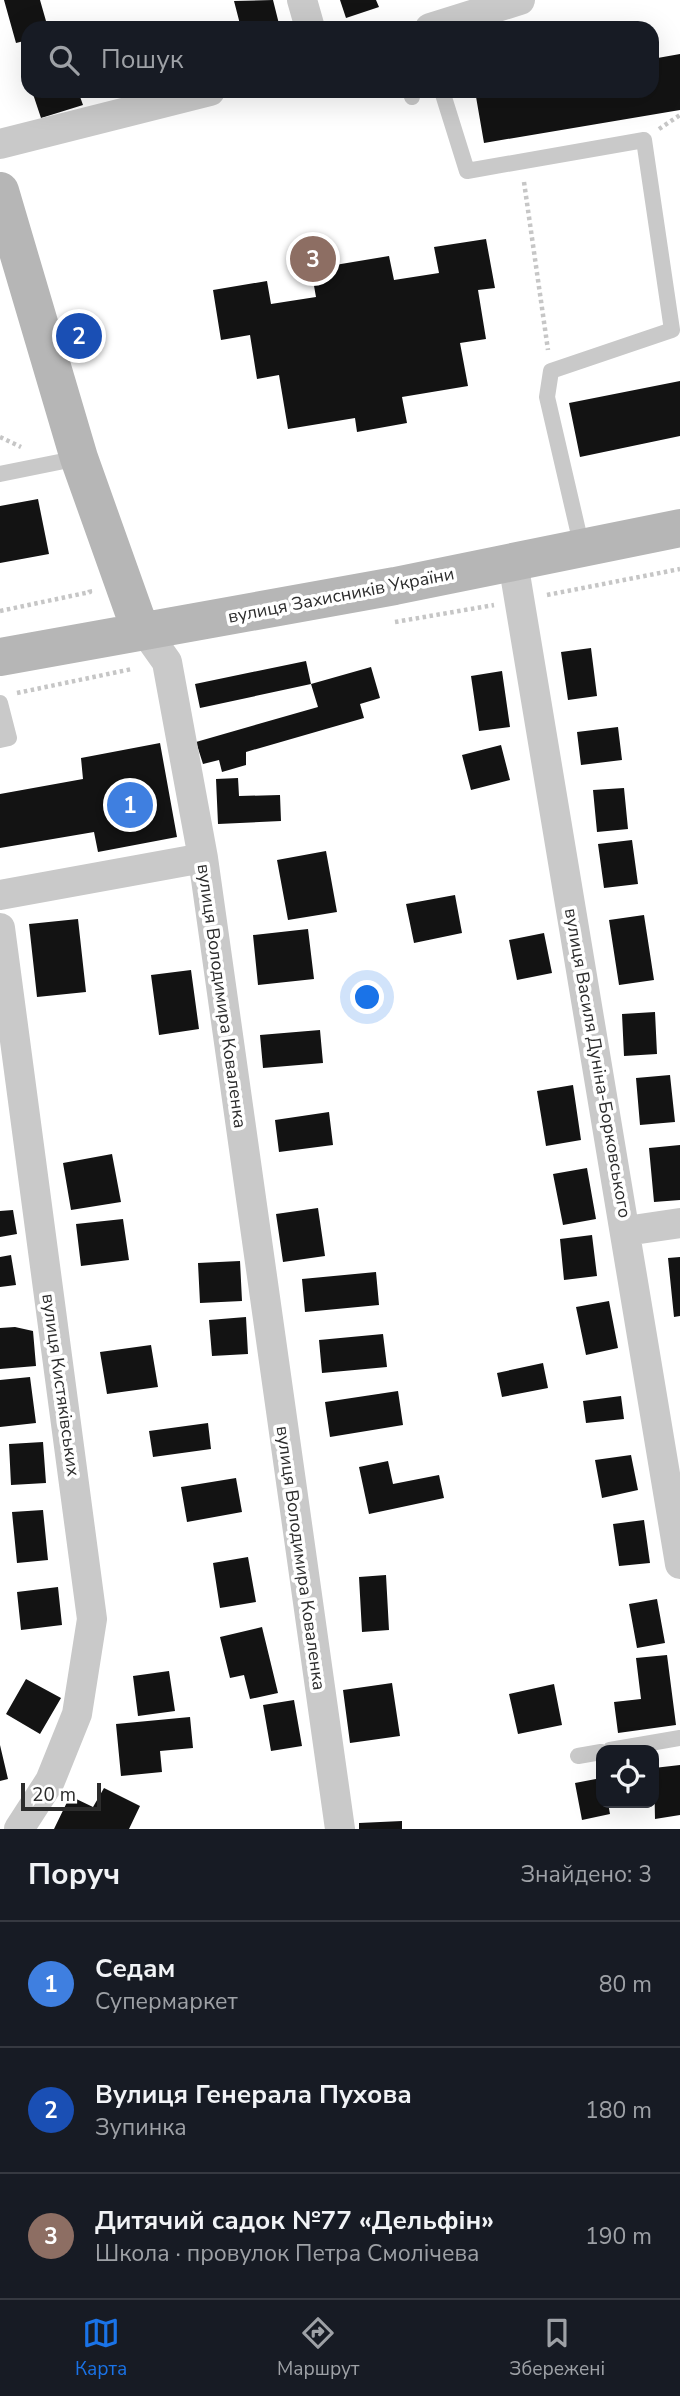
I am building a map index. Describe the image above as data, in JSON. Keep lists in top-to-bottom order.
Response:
{
  "streets": {
    "street": [
      "вулиця Захисників України",
      "вулиця Володимира Коваленка",
      "вулиця Василя Дуніна-Борковського",
      "вулиця Кистяківських"
    ]
  },
  "crossings": [
    ["вулиця Захисників України", "вулиця Володимира Коваленка"],
    ["вулиця Захисників України", "вулиця Василя Дуніна-Борковського"]
  ],
  "scale_bar": "20 m",
  "page": {
    "search": "Пошук",
    "pins": ["3", "2", "1"],
    "scale": "20 m",
    "heading": ["Поруч", "Знайдено: 3"],
    "list": [
      {
        "mark": "1",
        "name": "Седам",
        "note": "Супермаркет",
        "value": "80 m"
      },
      {
        "mark": "2",
        "name": "Вулиця Генерала Пухова",
        "note": "Зупинка",
        "value": "180 m"
      },
      {
        "mark": "3",
        "name": "Дитячий садок №77 «Дельфін»",
        "note": "Школа · провулок Петра Смолічева",
        "value": "190 m"
      }
    ],
    "nav": ["Карта", "Маршрут", "Збережені"]
  }
}
